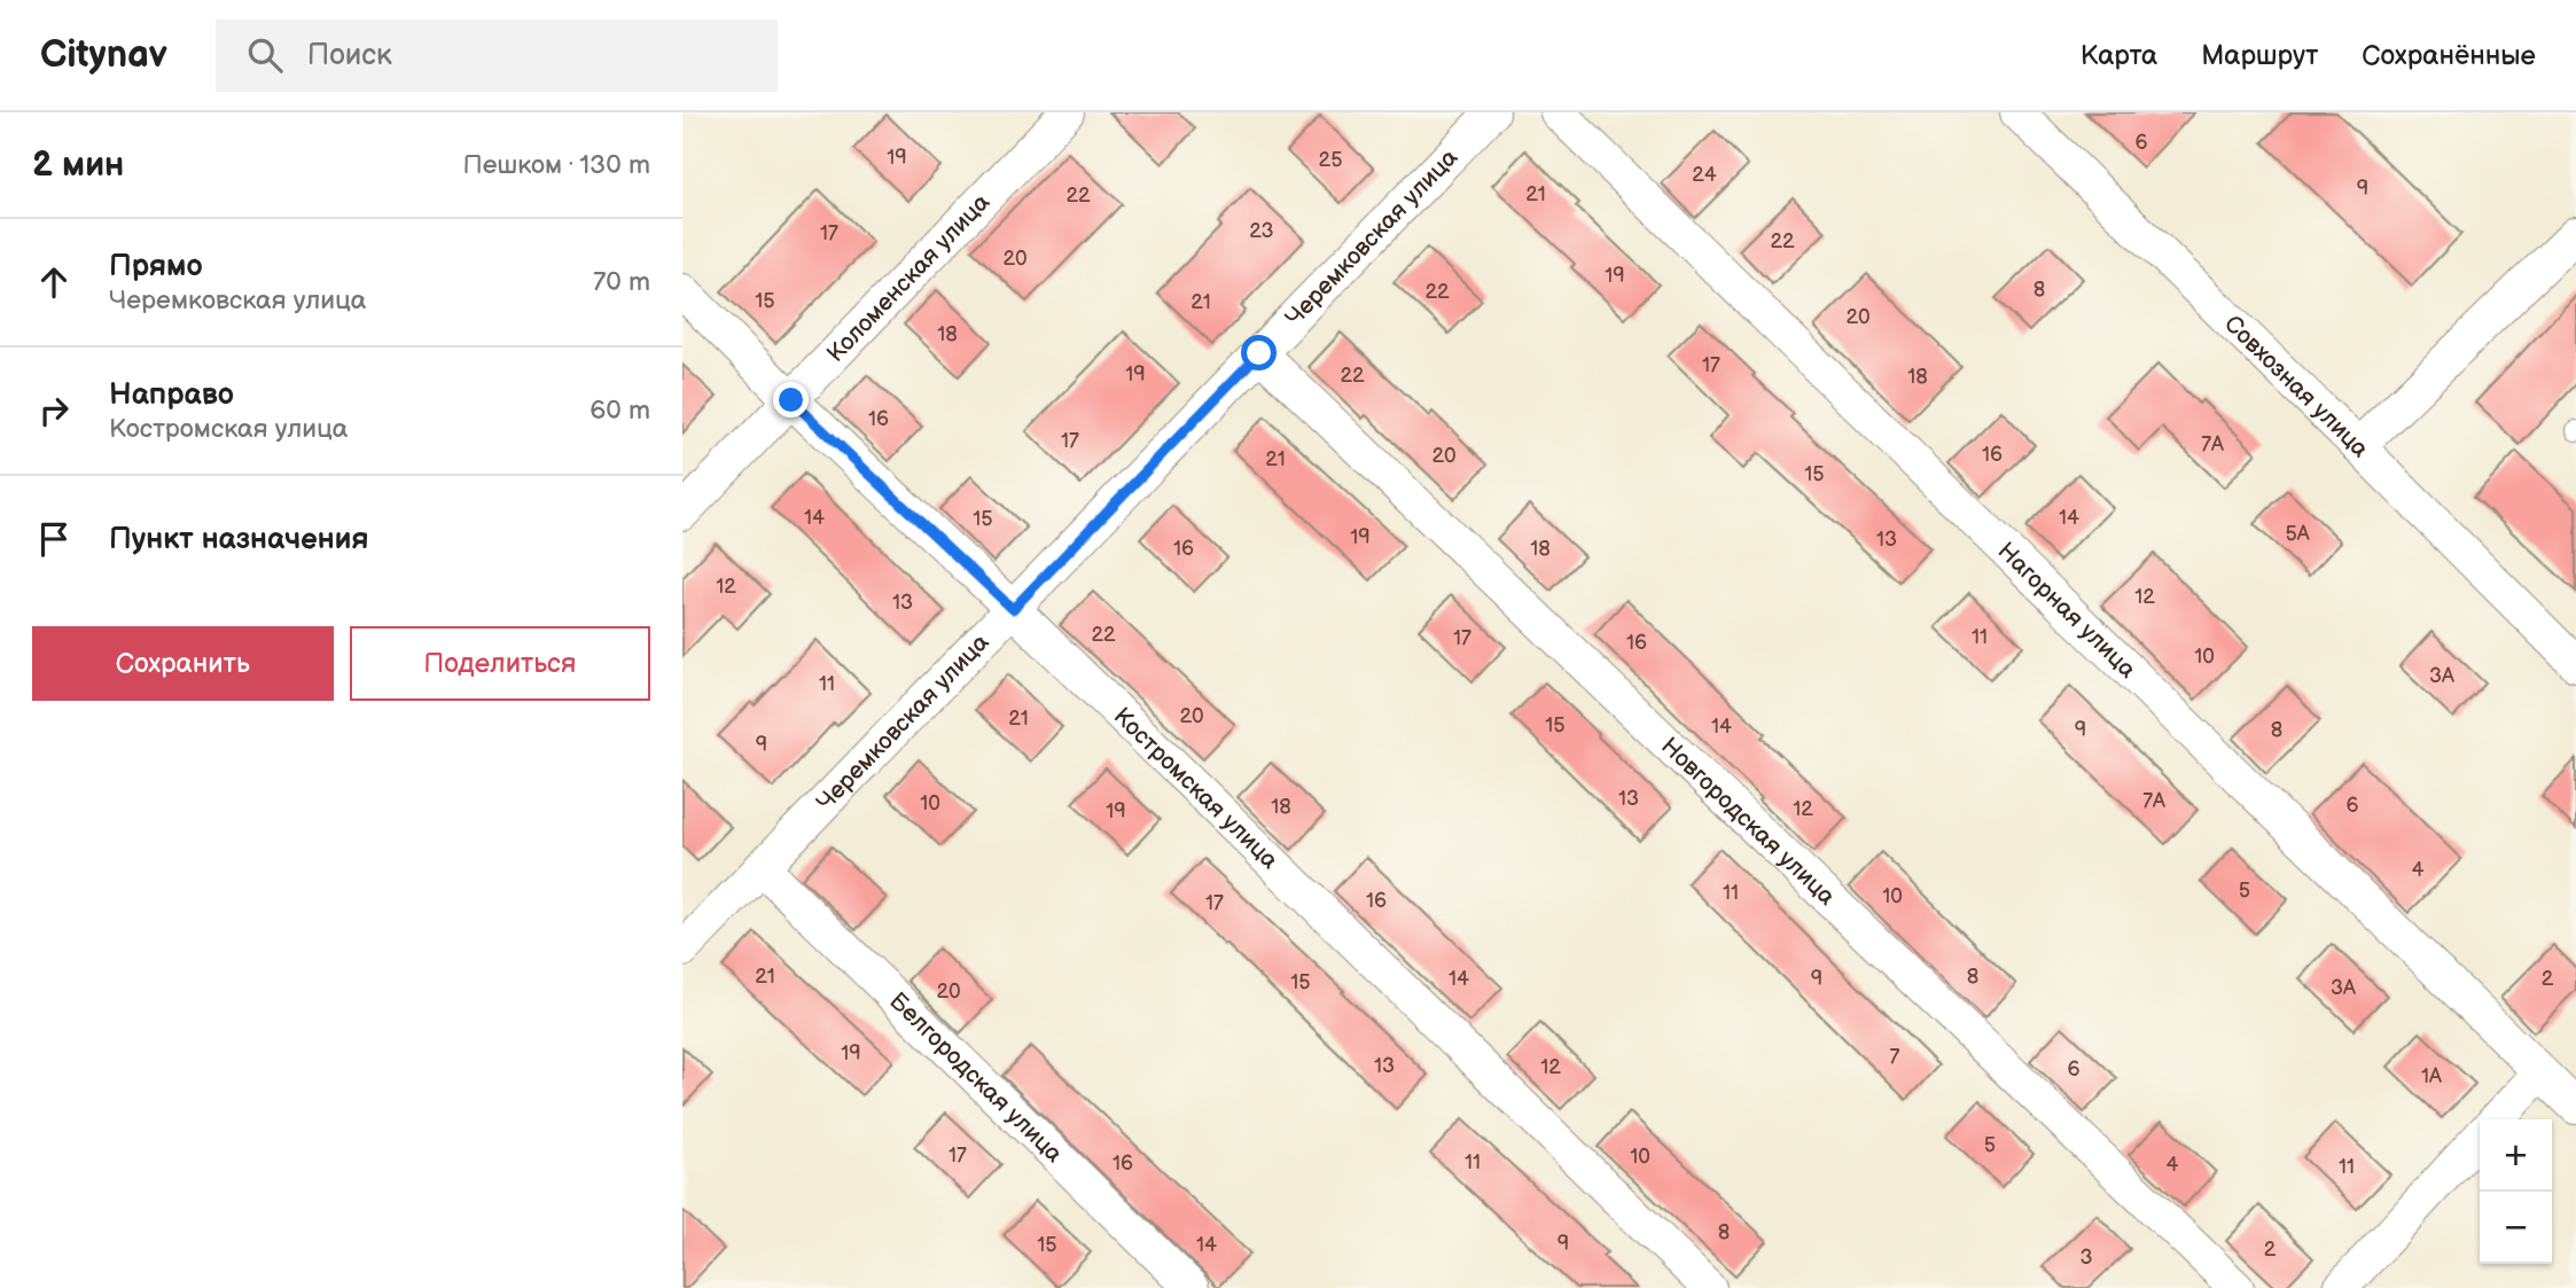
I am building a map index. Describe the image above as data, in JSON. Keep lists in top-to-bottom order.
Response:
{
  "streets": {
    "street": [
      "Черемковская улица",
      "Коломенская улица",
      "Совхозная улица",
      "Нагорная улица",
      "Костромская улица",
      "Новгородская улица",
      "Белгородская улица"
    ]
  },
  "crossings": [
    ["Черемковская улица", "Костромская улица"],
    ["Черемковская улица", "Новгородская улица"],
    ["Черемковская улица", "Белгородская улица"],
    ["Коломенская улица", "Костромская улица"]
  ],
  "house_numbers": [
    "6",
    "19",
    "25",
    "24",
    "9",
    "21",
    "22",
    "23",
    "17",
    "22",
    "20",
    "19",
    "8",
    "22",
    "15",
    "21",
    "20",
    "18",
    "17",
    "19",
    "22",
    "18",
    "16",
    "17",
    "7А",
    "16",
    "20",
    "21",
    "15",
    "14",
    "14",
    "15",
    "5А",
    "19",
    "13",
    "16",
    "18",
    "12",
    "12",
    "13",
    "22",
    "11",
    "17",
    "16",
    "10",
    "3А",
    "11",
    "20",
    "21",
    "15",
    "14",
    "9",
    "8",
    "9",
    "13",
    "7А",
    "10",
    "6",
    "18",
    "12",
    "19",
    "4",
    "5",
    "11",
    "10",
    "16",
    "17",
    "21",
    "8",
    "14",
    "9",
    "2",
    "15",
    "3А",
    "20",
    "19",
    "7",
    "13",
    "12",
    "6",
    "1А",
    "5",
    "17",
    "10",
    "11",
    "16",
    "4",
    "11",
    "8",
    "9",
    "15",
    "14",
    "2",
    "3"
  ],
  "page": {
    "header": "Citynav",
    "search": "Поиск",
    "nav": ["Карта", "Маршрут", "Сохранённые"],
    "heading": ["2 мин", "Пешком · 130 m"],
    "list": [
      ["Прямо", "Черемковская улица", "70 m"],
      ["Направо", "Костромская улица", "60 m"],
      "Пункт назначения"
    ],
    "buttons": ["Сохранить", "Поделиться"],
    "map_buttons": ["+", "−"]
  }
}
